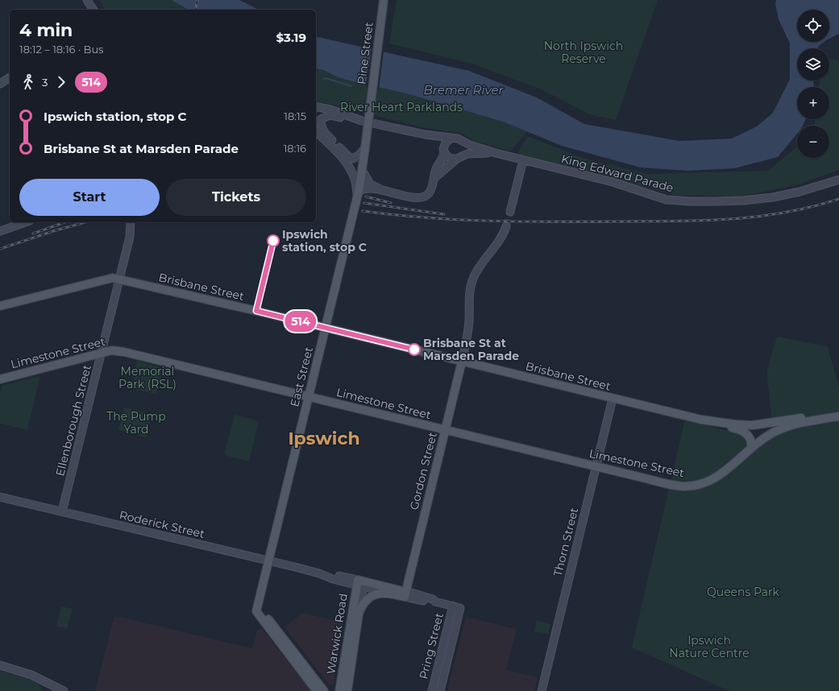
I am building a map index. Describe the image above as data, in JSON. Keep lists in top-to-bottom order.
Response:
{
  "streets": {
    "main road": [
      "Pine Street",
      "Brisbane Street",
      "Limestone Street",
      "East Street",
      "Gordon Street",
      "Roderick Street",
      "Warwick Road"
    ],
    "street": [
      "King Edward Parade",
      "Ellenborough Street",
      "Thorn Street",
      "Pring Street"
    ]
  },
  "crossings": [
    ["Pine Street", "East Street"],
    ["Brisbane Street", "East Street"],
    ["Brisbane Street", "Ellenborough Street"],
    ["Brisbane Street", "Gordon Street"],
    ["Brisbane Street", "Thorn Street"],
    ["Limestone Street", "East Street"],
    ["Limestone Street", "Ellenborough Street"],
    ["Limestone Street", "Gordon Street"],
    ["Limestone Street", "Thorn Street"],
    ["East Street", "Roderick Street"],
    ["Ellenborough Street", "Roderick Street"],
    ["Gordon Street", "Roderick Street"],
    ["Roderick Street", "Warwick Road"],
    ["Roderick Street", "Pring Street"]
  ],
  "districts": ["Ipswich"],
  "water": ["Bremer River"],
  "parks": [
    "North Ipswich Reserve",
    "River Heart Parklands",
    "Memorial Park (RSL)",
    "The Pump Yard",
    "Queens Park",
    "Ipswich Nature Centre"
  ],
  "places": ["Ipswich station, stop C", "Brisbane St at Marsden Parade"],
  "lines": ["bus line 514"],
  "page": {
    "on_map": "514",
    "map_buttons": ["+", "−"],
    "heading": ["4 min", "18:12 – 18:16 · Bus", "$3.19"],
    "legs": ["3", "514"],
    "list": [
      {
        "name": "Ipswich station, stop C",
        "value": "18:15"
      },
      {
        "name": "Brisbane St at Marsden Parade",
        "value": "18:16"
      }
    ],
    "buttons": ["Start", "Tickets"]
  }
}
